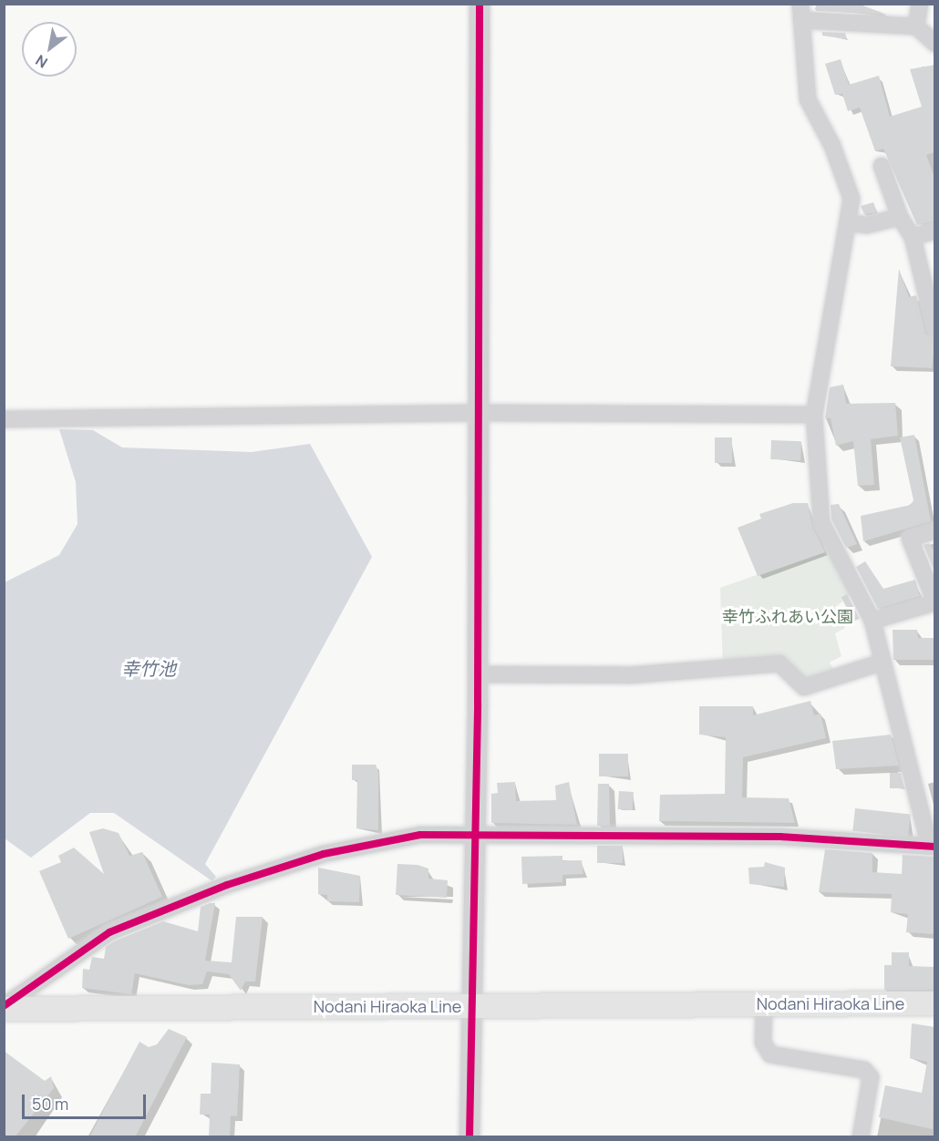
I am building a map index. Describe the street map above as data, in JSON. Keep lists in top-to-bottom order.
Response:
{
  "streets": {
    "main road": ["Nodani Hiraoka Line"]
  },
  "water": ["幸竹池"],
  "parks": ["幸竹ふれあい公園"],
  "scale_bar": "50 m",
  "north": "bottom left"
}
